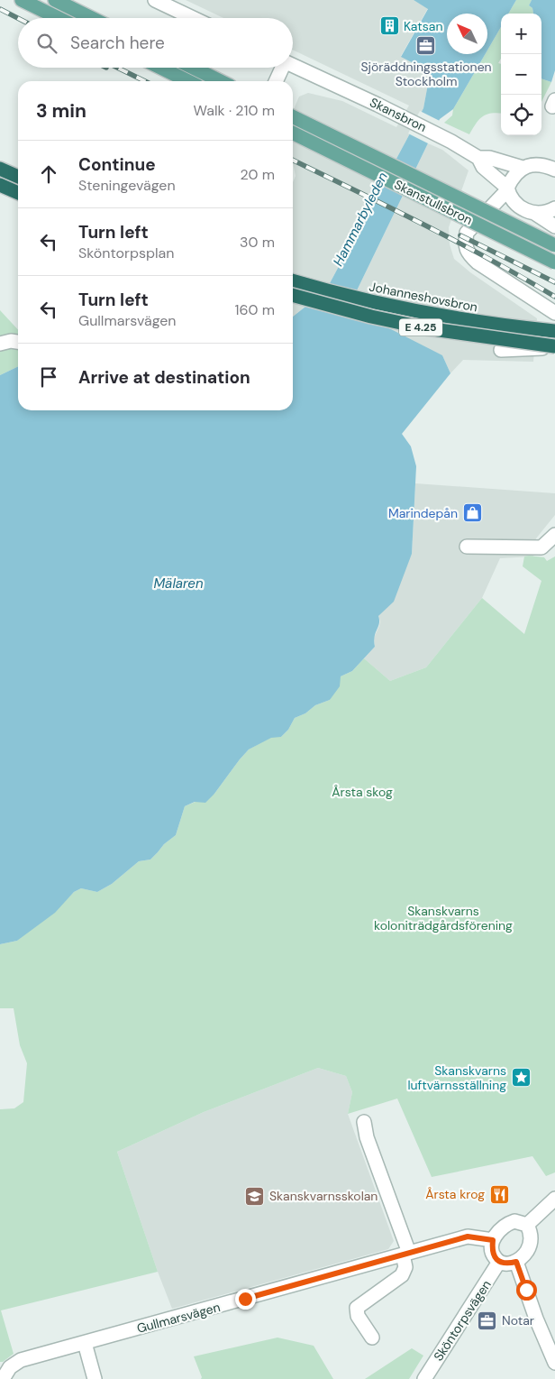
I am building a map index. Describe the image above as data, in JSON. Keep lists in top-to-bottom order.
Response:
{
  "streets": {
    "highway": ["Johanneshovsbron", "E 4.25"],
    "main road": ["Skanstullsbron"],
    "street": ["Skansbron", "Gullmarsvägen", "Sköntorpsvägen"]
  },
  "crossings": [
    ["Gullmarsvägen", "Sköntorpsvägen"]
  ],
  "water": ["Hammarbyleden", "Mälaren"],
  "parks": ["Årsta skog", "Skanskvarns koloniträdgårdsförening"],
  "places": {
    "building": ["Katsan"],
    "office": ["Sjöräddningsstationen Stockholm", "Notar"],
    "shop": ["Marindepån"],
    "place": ["Skanskvarns luftvärnsställning"],
    "restaurant": ["Årsta krog"],
    "school or university": ["Skanskvarnsskolan"]
  },
  "north": "top left",
  "page": {
    "map_buttons": ["+", "−"],
    "search": "Search here",
    "heading": ["3 min", "Walk · 210 m"],
    "list": [
      ["Continue", "Steningevägen", "20 m"],
      ["Turn left", "Sköntorpsplan", "30 m"],
      ["Turn left", "Gullmarsvägen", "160 m"],
      "Arrive at destination"
    ]
  }
}
